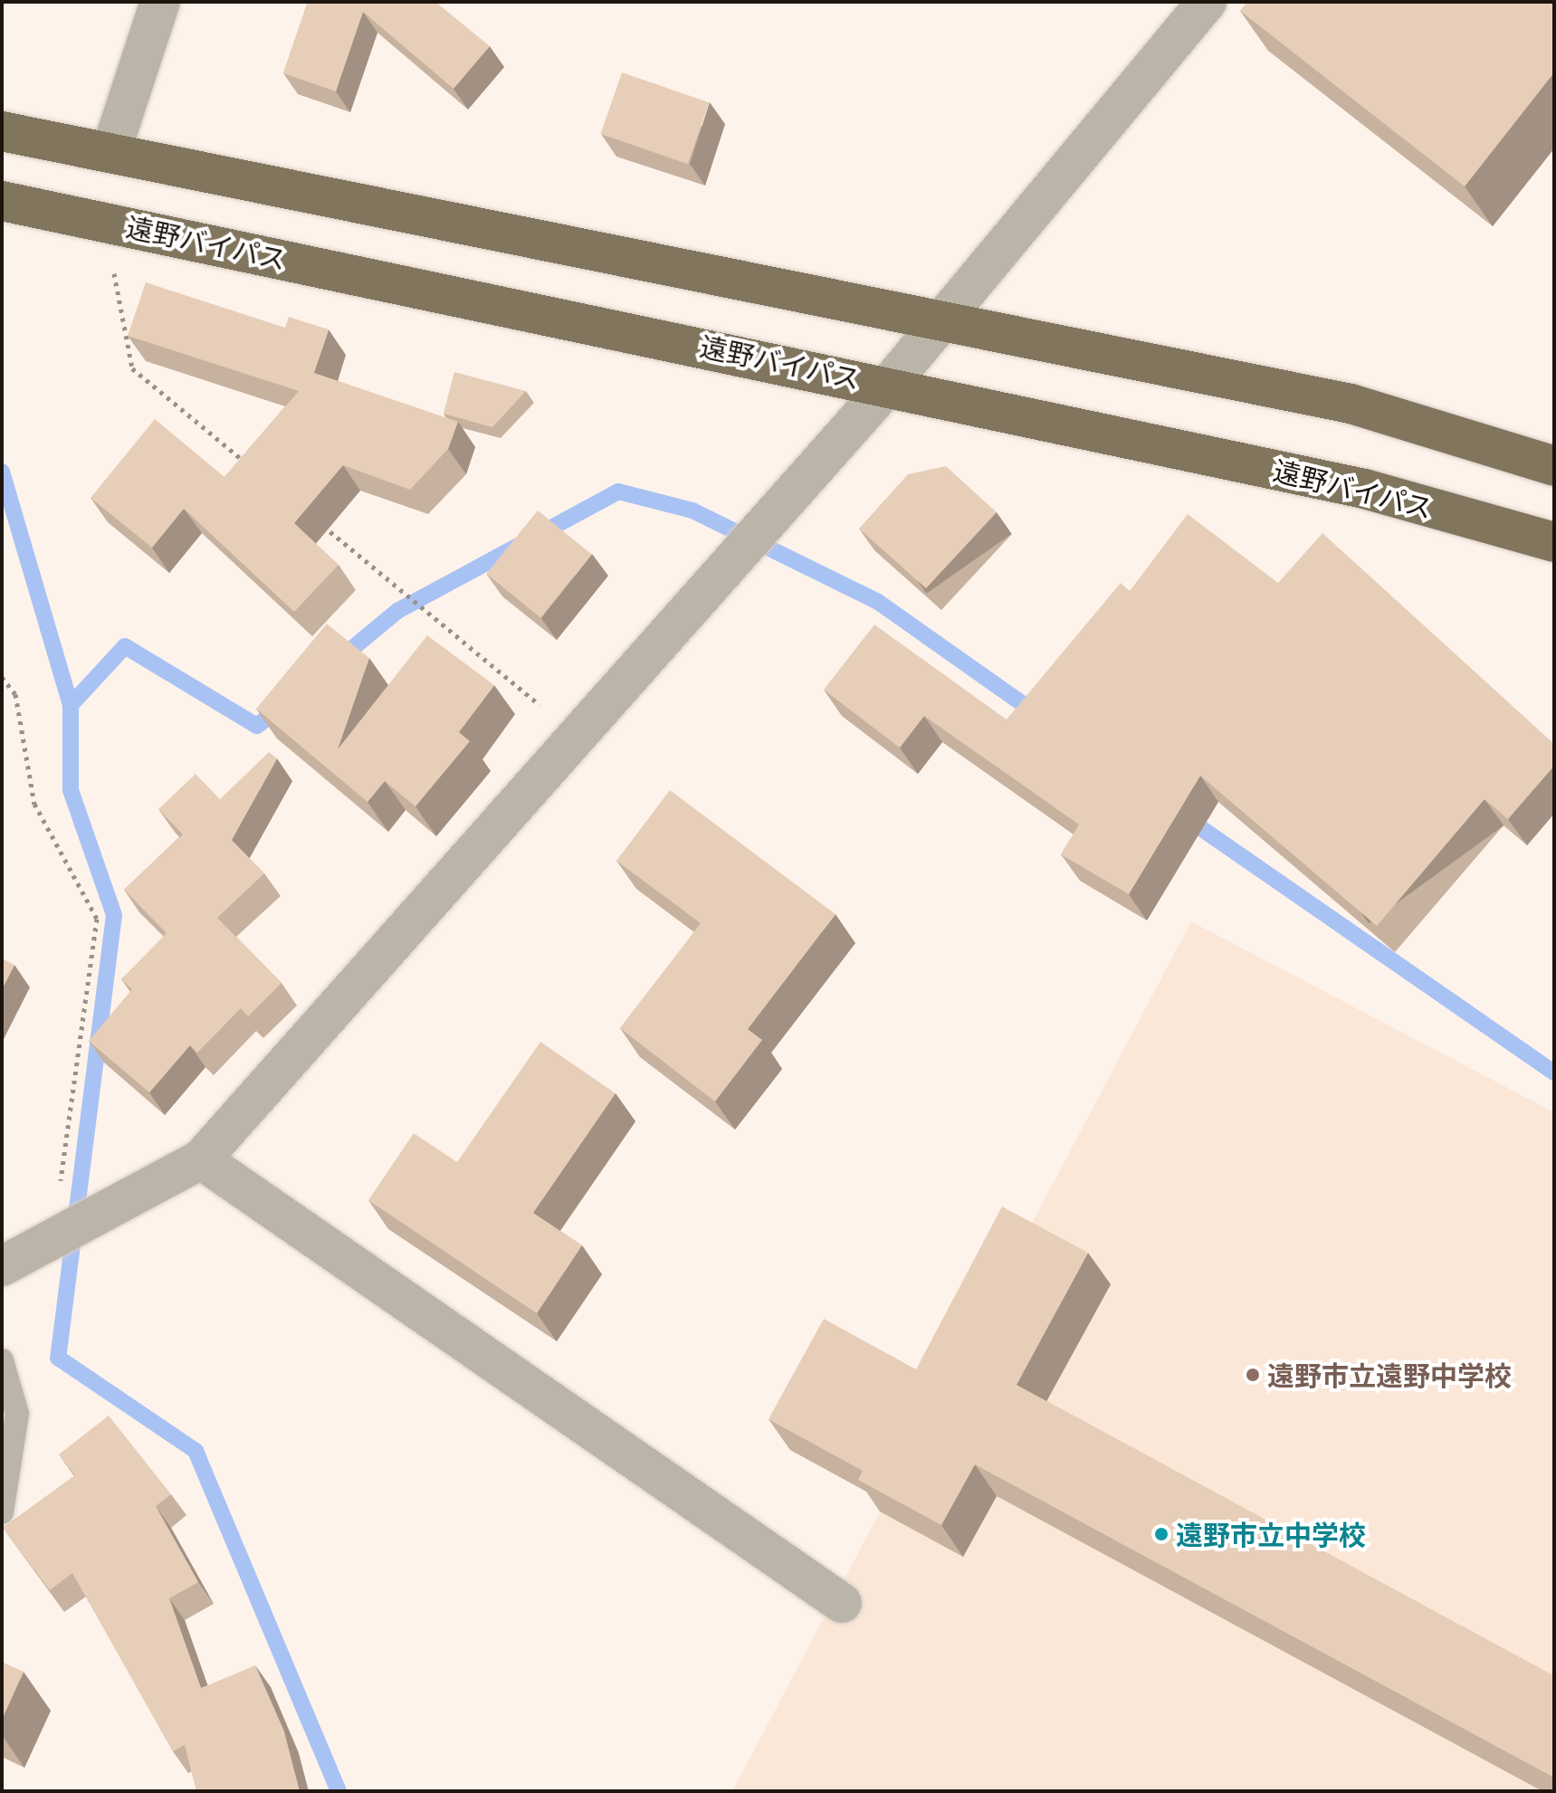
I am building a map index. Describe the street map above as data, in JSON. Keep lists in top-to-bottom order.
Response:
{
  "streets": {
    "highway": ["遠野バイパス"]
  },
  "places": ["遠野市立遠野中学校", "遠野市立中学校"]
}
